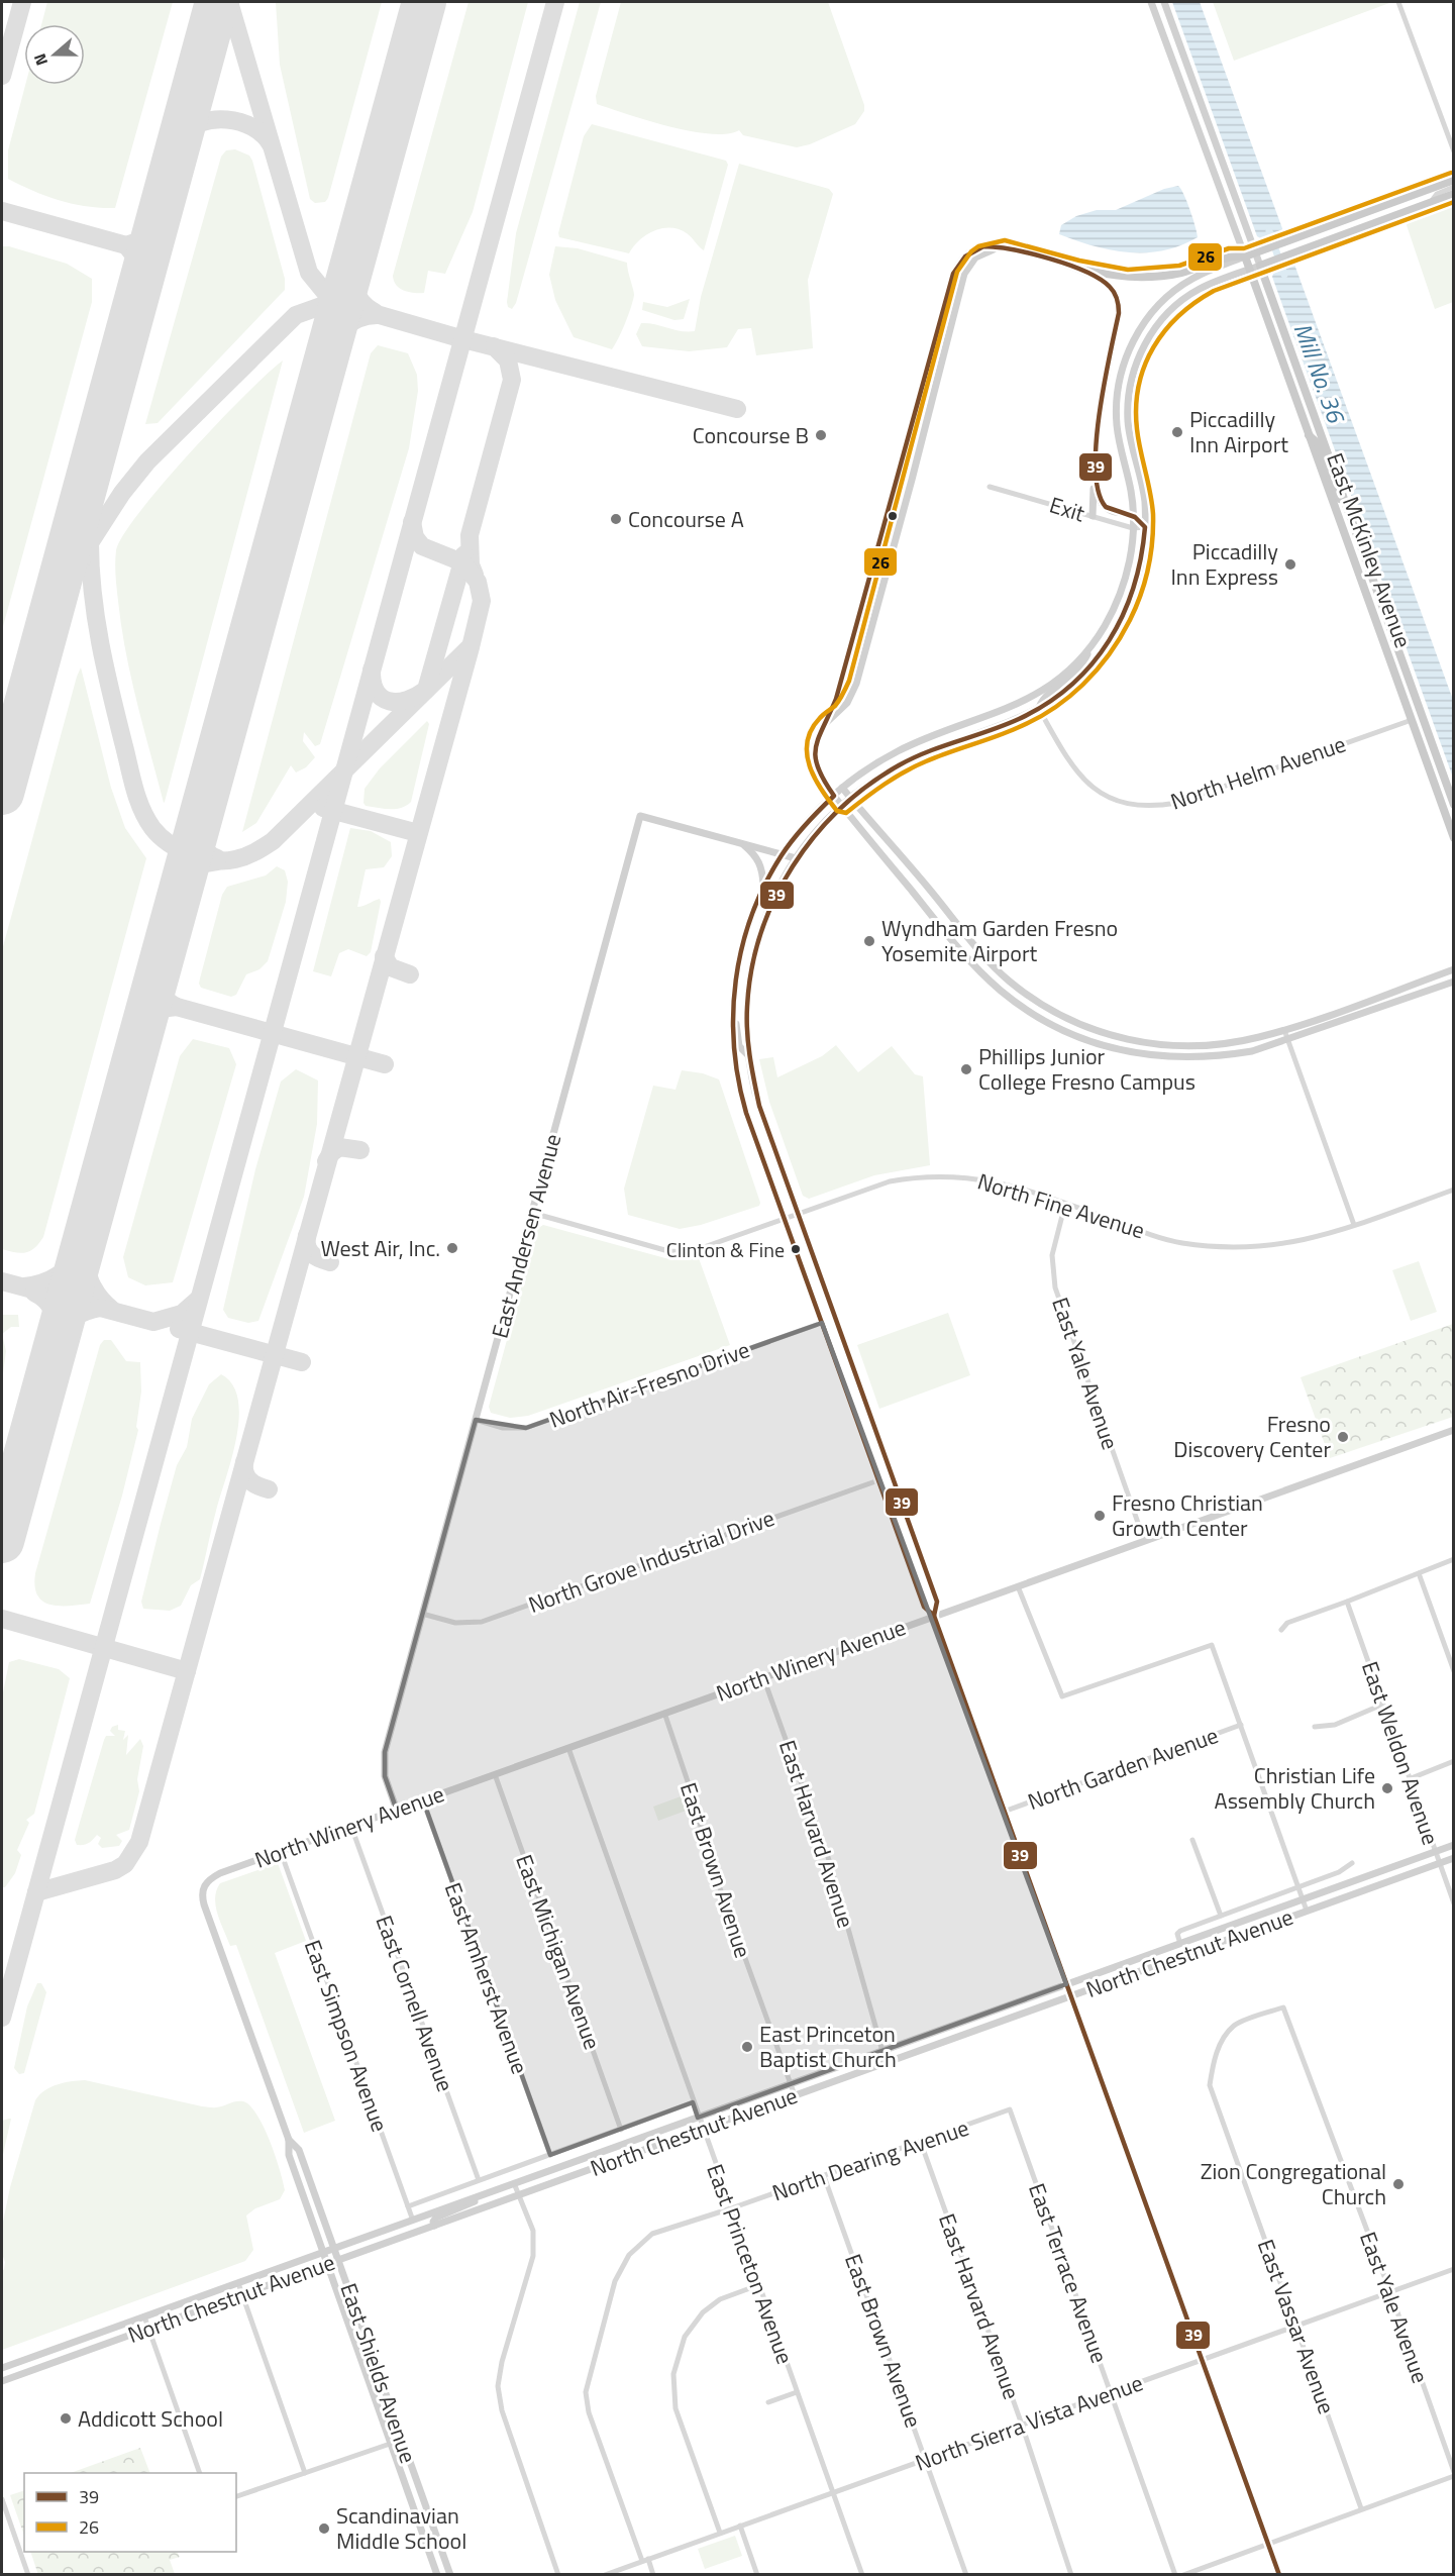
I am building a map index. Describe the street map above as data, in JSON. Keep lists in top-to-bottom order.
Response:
{
  "streets": {
    "main road": [
      "East McKinley Avenue",
      "East Andersen Avenue",
      "North Winery Avenue",
      "North Chestnut Avenue",
      "East Shields Avenue"
    ],
    "street": [
      "Exit",
      "North Helm Avenue",
      "North Fine Avenue",
      "East Yale Avenue",
      "North Air-Fresno Drive",
      "North Grove Industrial Drive",
      "East Weldon Avenue",
      "North Garden Avenue",
      "East Harvard Avenue",
      "East Brown Avenue",
      "East Michigan Avenue",
      "East Amherst Avenue",
      "East Cornell Avenue",
      "East Simpson Avenue",
      "North Dearing Avenue",
      "East Princeton Avenue",
      "East Terrace Avenue",
      "East Vassar Avenue",
      "North Sierra Vista Avenue"
    ]
  },
  "crossings": [
    ["East McKinley Avenue", "North Helm Avenue"],
    ["North Fine Avenue", "East Andersen Avenue"],
    ["North Fine Avenue", "East Yale Avenue"],
    ["East Andersen Avenue", "North Air-Fresno Drive"],
    ["East Andersen Avenue", "North Grove Industrial Drive"],
    ["East Andersen Avenue", "North Winery Avenue"],
    ["East Yale Avenue", "North Winery Avenue"],
    ["East Yale Avenue", "East Vassar Avenue"],
    ["East Yale Avenue", "North Sierra Vista Avenue"],
    ["North Winery Avenue", "East Harvard Avenue"],
    ["North Winery Avenue", "East Brown Avenue"],
    ["North Winery Avenue", "East Michigan Avenue"],
    ["North Winery Avenue", "East Amherst Avenue"],
    ["North Winery Avenue", "East Cornell Avenue"],
    ["North Winery Avenue", "East Simpson Avenue"],
    ["North Winery Avenue", "East Princeton Avenue"],
    ["North Winery Avenue", "East Shields Avenue"],
    ["East Weldon Avenue", "North Chestnut Avenue"],
    ["East Harvard Avenue", "North Chestnut Avenue"],
    ["East Harvard Avenue", "North Dearing Avenue"],
    ["East Harvard Avenue", "North Sierra Vista Avenue"],
    ["East Brown Avenue", "North Chestnut Avenue"],
    ["East Brown Avenue", "North Dearing Avenue"],
    ["East Brown Avenue", "North Sierra Vista Avenue"],
    ["North Chestnut Avenue", "East Simpson Avenue"],
    ["North Chestnut Avenue", "East Princeton Avenue"],
    ["North Chestnut Avenue", "East Shields Avenue"],
    ["North Dearing Avenue", "East Princeton Avenue"],
    ["North Dearing Avenue", "East Terrace Avenue"],
    ["East Princeton Avenue", "North Sierra Vista Avenue"],
    ["East Terrace Avenue", "North Sierra Vista Avenue"],
    ["East Vassar Avenue", "North Sierra Vista Avenue"]
  ],
  "water": ["Mill No. 36"],
  "places": [
    "Piccadilly Inn Airport",
    "Concourse B",
    "Concourse A",
    "Piccadilly Inn Express",
    "Wyndham Garden Fresno Yosemite Airport",
    "Phillips Junior College Fresno Campus",
    "West Air, Inc.",
    "Clinton & Fine",
    "Fresno Discovery Center",
    "Fresno Christian Growth Center",
    "Christian Life Assembly Church",
    "East Princeton Baptist Church",
    "Zion Congregational Church",
    "Addicott School",
    "Scandinavian Middle School"
  ],
  "lines": ["transit line 26", "transit line 39"],
  "legend": ["39", "26"],
  "north": "left"
}
